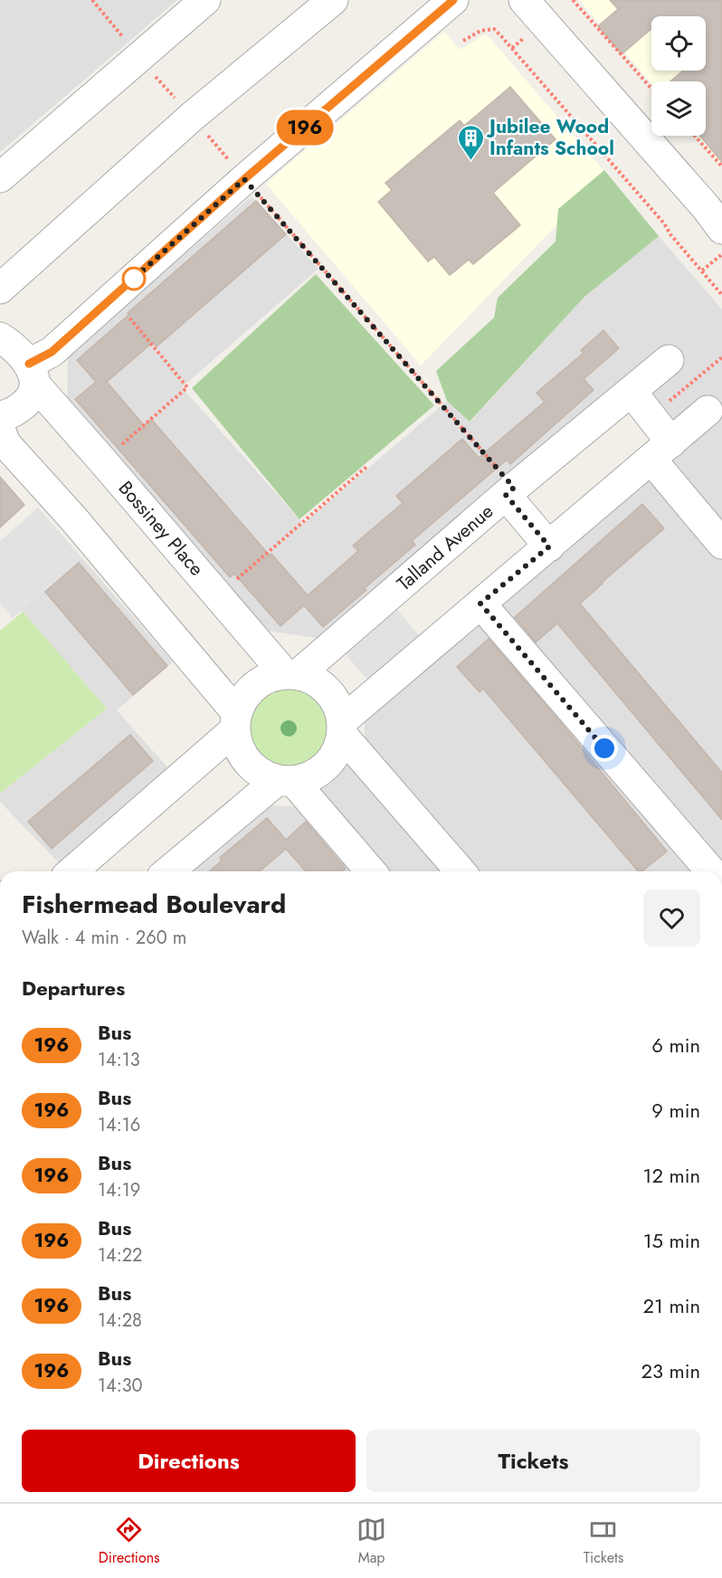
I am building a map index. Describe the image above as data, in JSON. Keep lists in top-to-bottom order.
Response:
{
  "streets": {
    "street": ["Bossiney Place", "Talland Avenue"]
  },
  "crossings": [
    ["Bossiney Place", "Talland Avenue"]
  ],
  "places": {
    "building": ["Jubilee Wood Infants School"]
  },
  "lines": ["bus line 196"],
  "page": {
    "on_map": "196",
    "heading": [
      ["Fishermead Boulevard", "Walk · 4 min · 260 m"],
      "Departures"
    ],
    "list": [
      {
        "mark": "196",
        "name": "Bus",
        "note": "14:13",
        "value": "6 min"
      },
      {
        "mark": "196",
        "name": "Bus",
        "note": "14:16",
        "value": "9 min"
      },
      {
        "mark": "196",
        "name": "Bus",
        "note": "14:19",
        "value": "12 min"
      },
      {
        "mark": "196",
        "name": "Bus",
        "note": "14:22",
        "value": "15 min"
      },
      {
        "mark": "196",
        "name": "Bus",
        "note": "14:28",
        "value": "21 min"
      },
      {
        "mark": "196",
        "name": "Bus",
        "note": "14:30",
        "value": "23 min"
      }
    ],
    "buttons": ["Directions", "Tickets"],
    "tabs": ["Directions", "Map", "Tickets"]
  }
}
